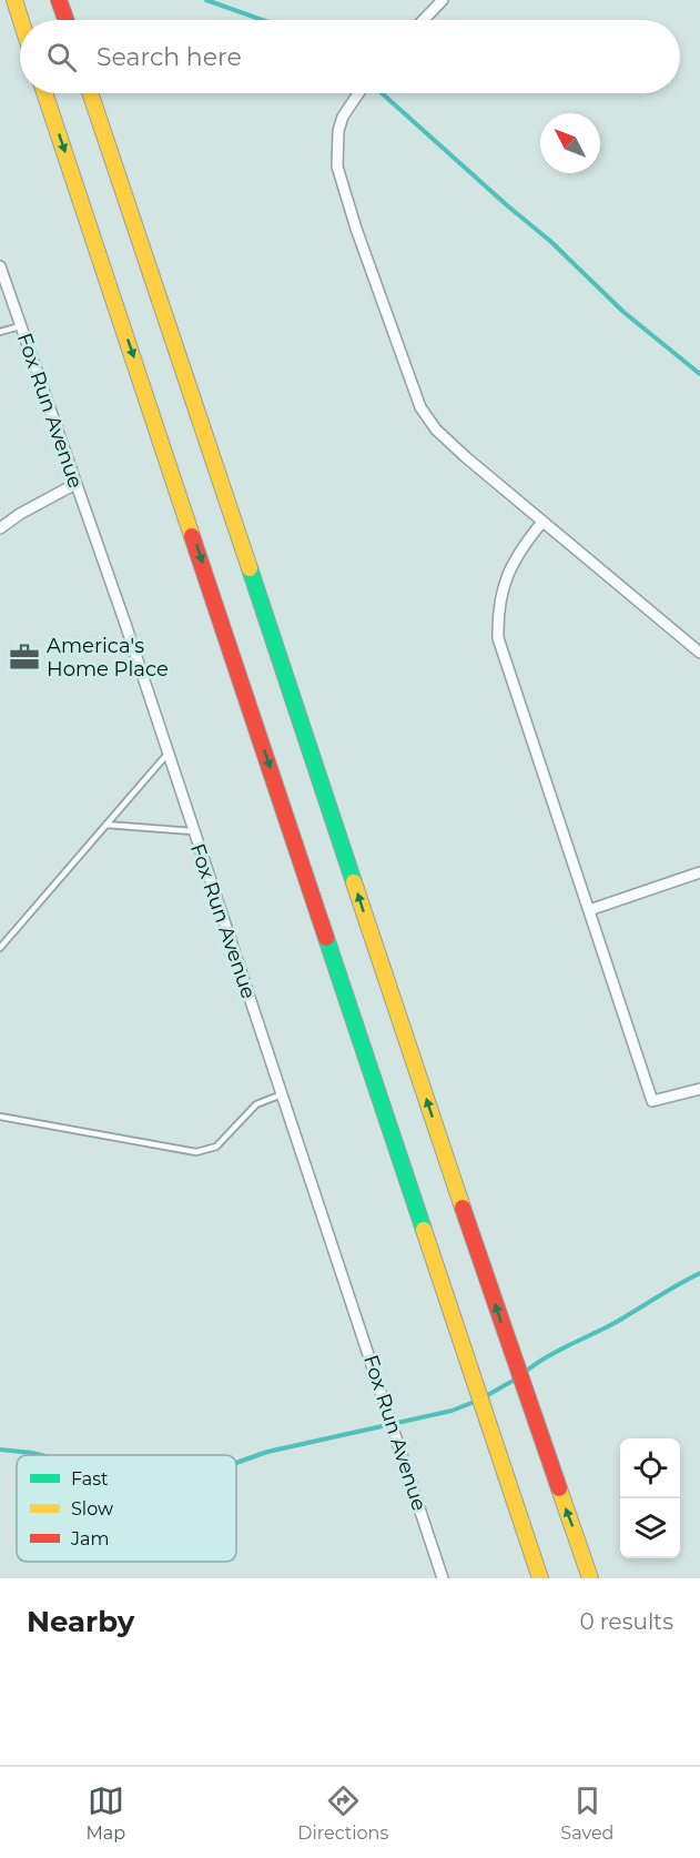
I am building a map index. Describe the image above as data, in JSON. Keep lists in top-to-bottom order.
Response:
{
  "streets": {
    "street": ["Fox Run Avenue"]
  },
  "places": {
    "office": ["America's Home Place"]
  },
  "legend": ["Fast", "Slow", "Jam"],
  "north": "top left",
  "page": {
    "search": "Search here",
    "heading": ["Nearby", "0 results"],
    "nav": ["Map", "Directions", "Saved"]
  }
}
